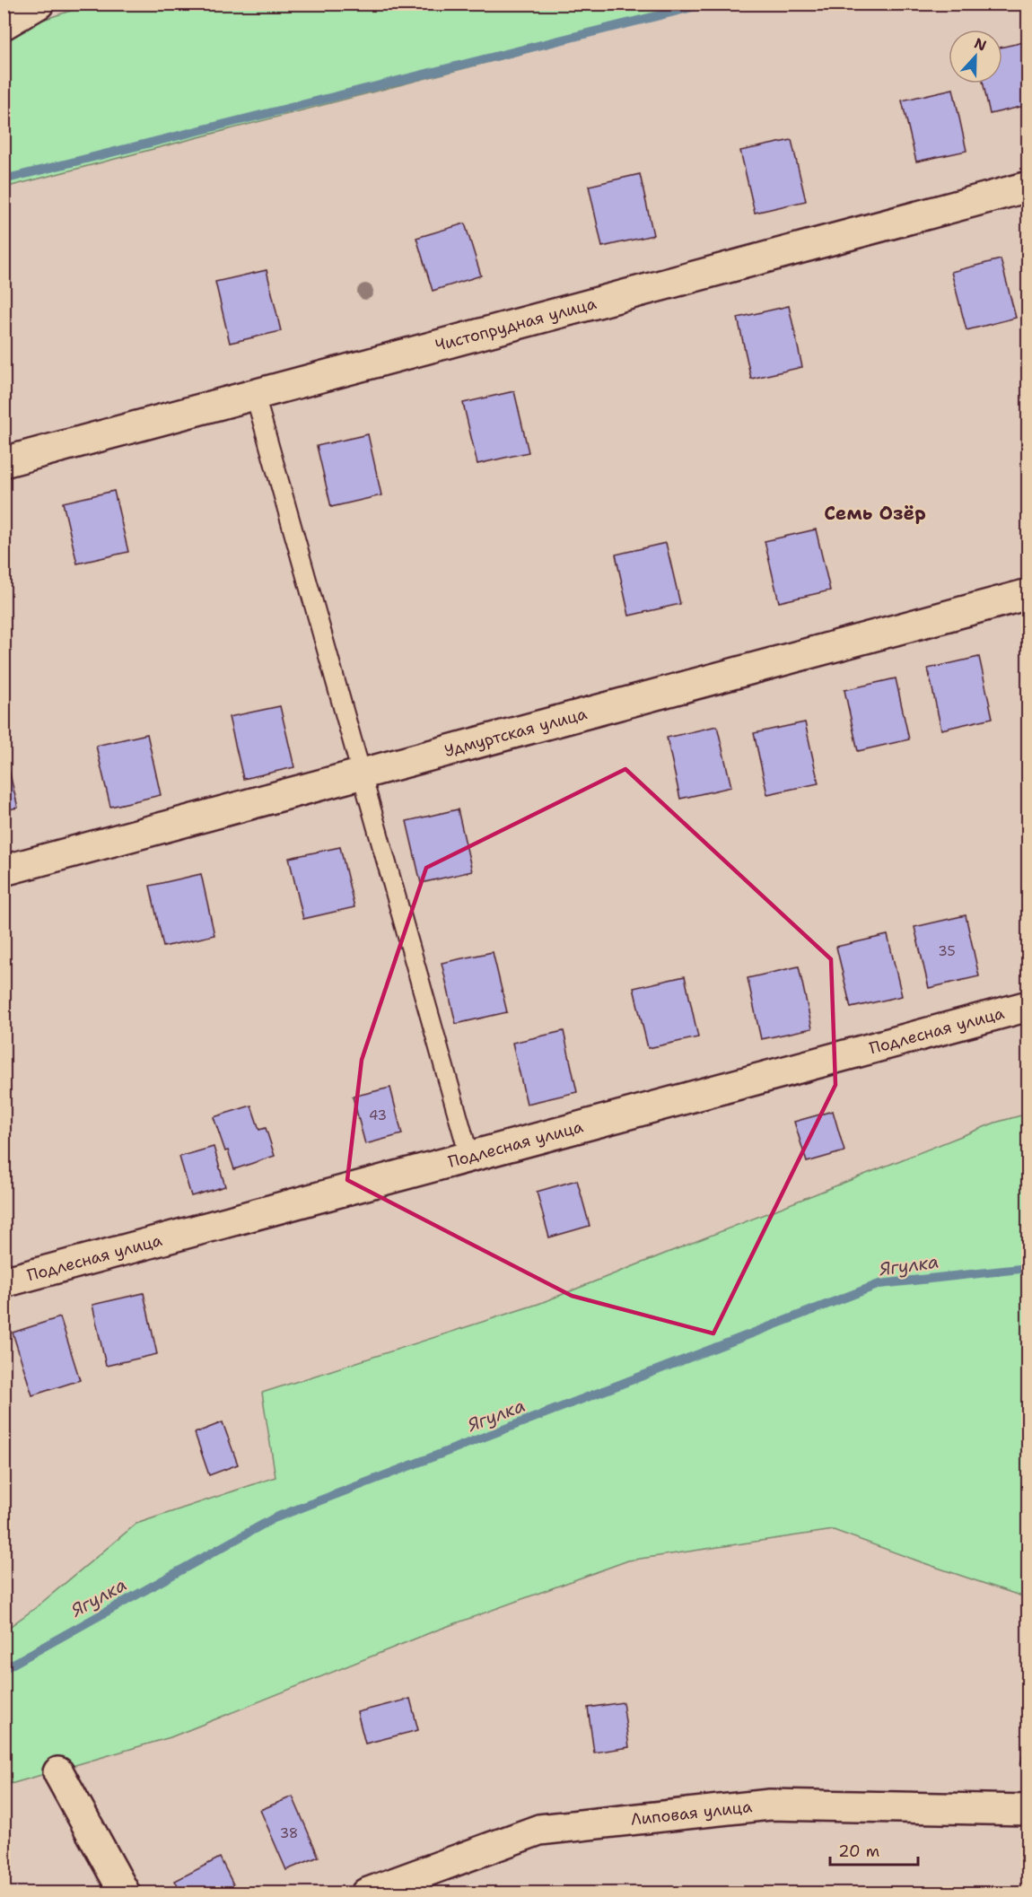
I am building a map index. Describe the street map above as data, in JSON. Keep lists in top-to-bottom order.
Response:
{
  "streets": {
    "street": [
      "Чистопрудная улица",
      "Удмуртская улица",
      "Подлесная улица",
      "Липовая улица"
    ]
  },
  "districts": ["Семь Озёр"],
  "water": ["Ягулка"],
  "house_numbers": ["35", "43", "38"],
  "scale_bar": "20 m",
  "north": "top"
}
